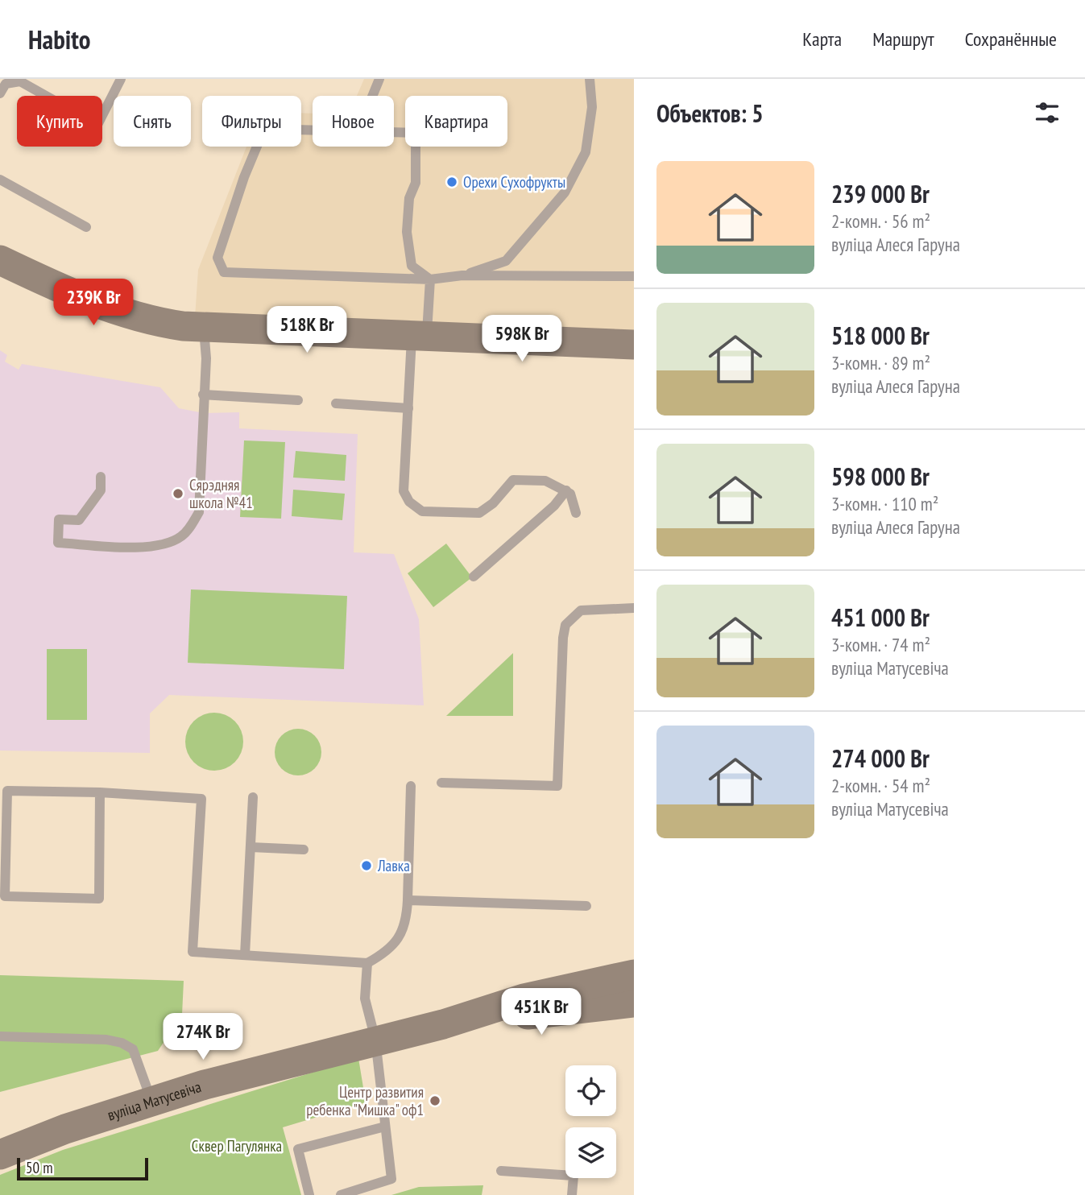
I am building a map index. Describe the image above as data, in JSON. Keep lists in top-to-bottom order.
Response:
{
  "streets": {
    "main road": ["вуліца Матусевіча"]
  },
  "parks": ["Сквер Пагулянка"],
  "places": [
    "Орехи Сухофрукты",
    "Сярэдняя школа №41",
    "Лавка",
    "Центр развития ребенка \"Мишка\" оф1"
  ],
  "scale_bar": "50 m",
  "page": {
    "header": "Habito",
    "nav": ["Карта", "Маршрут", "Сохранённые"],
    "heading": "Объектов: 5",
    "chip": [
      "Купить",
      "Снять",
      "Фильтры",
      "Новое",
      "Квартира"
    ],
    "list": [
      {
        "name": "239 000 Br",
        "note": "2-комн. · 56 m² · вуліца Алеся Гаруна"
      },
      {
        "name": "518 000 Br",
        "note": "3-комн. · 89 m² · вуліца Алеся Гаруна"
      },
      {
        "name": "598 000 Br",
        "note": "3-комн. · 110 m² · вуліца Алеся Гаруна"
      },
      {
        "name": "451 000 Br",
        "note": "3-комн. · 74 m² · вуліца Матусевіча"
      },
      {
        "name": "274 000 Br",
        "note": "2-комн. · 54 m² · вуліца Матусевіча"
      }
    ],
    "price": [
      "239K Br",
      "518K Br",
      "598K Br",
      "451K Br",
      "274K Br"
    ],
    "scale": "50 m"
  }
}
